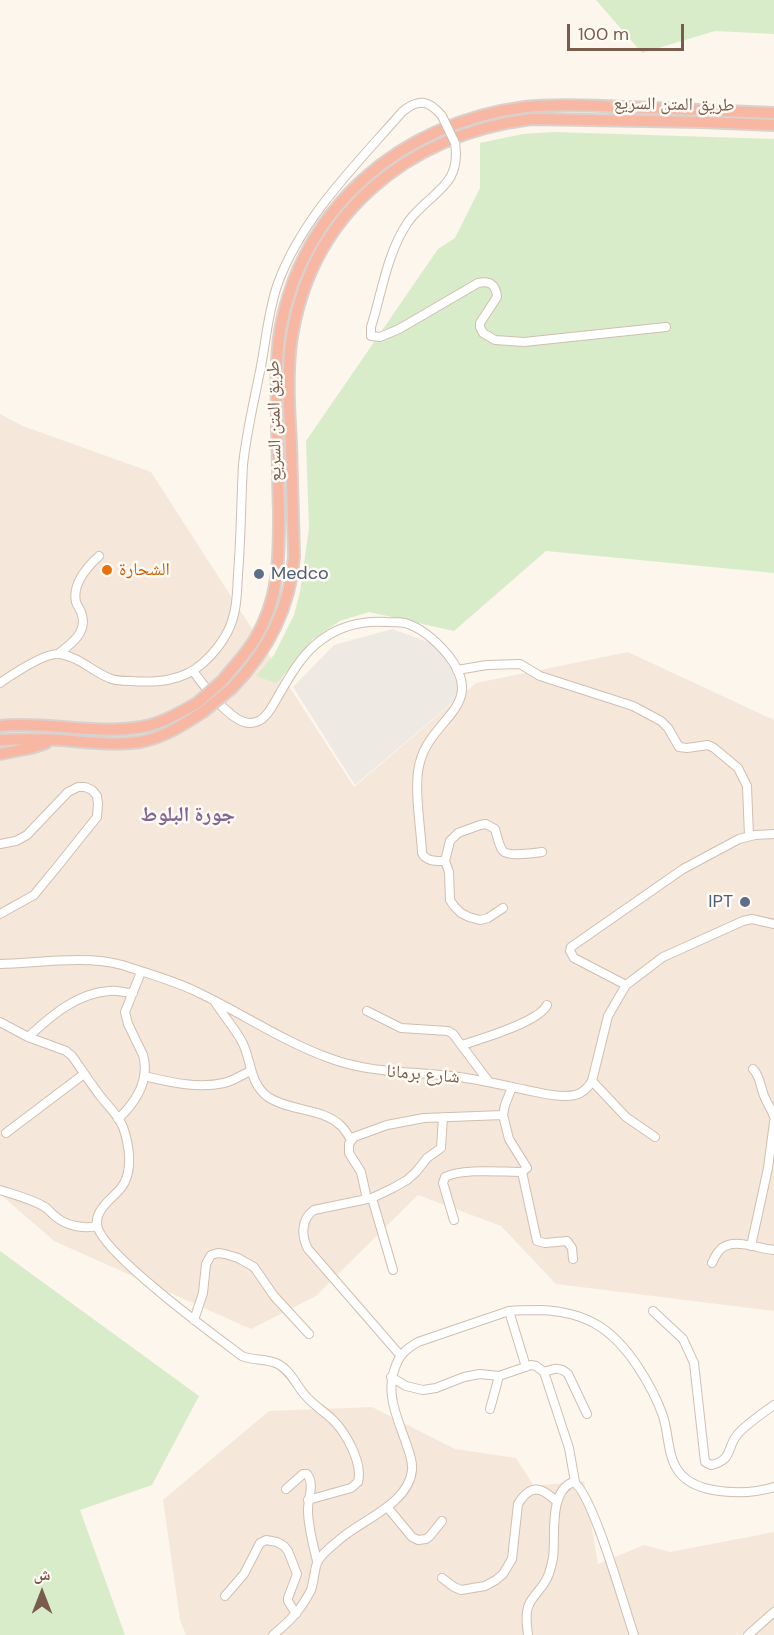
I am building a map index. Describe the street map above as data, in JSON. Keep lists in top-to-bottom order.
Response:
{
  "streets": {
    "highway": ["طريق المتن السريع"],
    "street": ["شارع برمانا"]
  },
  "districts": ["جورة البلوط"],
  "places": ["الشحارة", "Medco", "IPT"],
  "scale_bar": "100 m",
  "north": "top"
}
